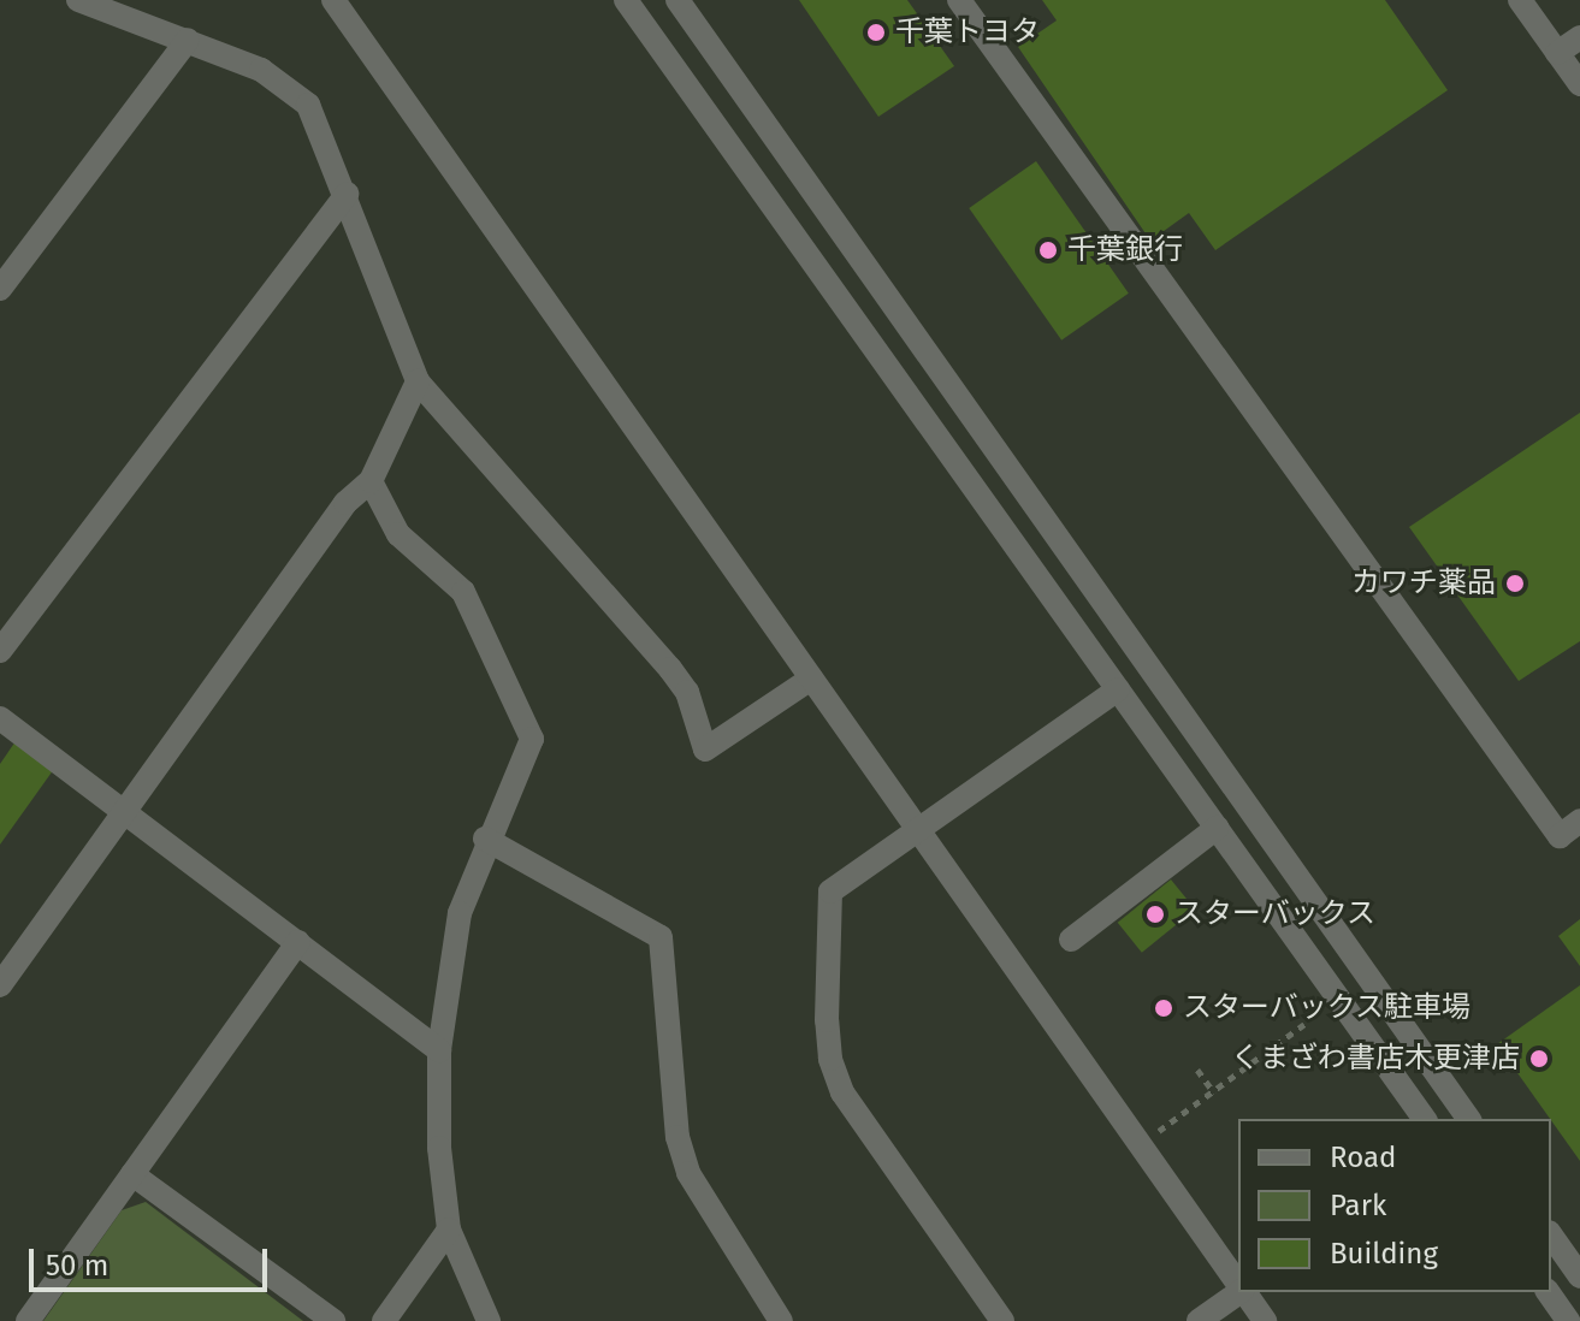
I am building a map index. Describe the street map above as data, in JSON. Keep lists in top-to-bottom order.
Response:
{
  "places": [
    "千葉トヨタ",
    "千葉銀行",
    "カワチ薬品",
    "スターバックス",
    "スターバックス駐車場",
    "くまざわ書店木更津店"
  ],
  "legend": ["Road", "Park", "Building"],
  "scale_bar": "50 m"
}
